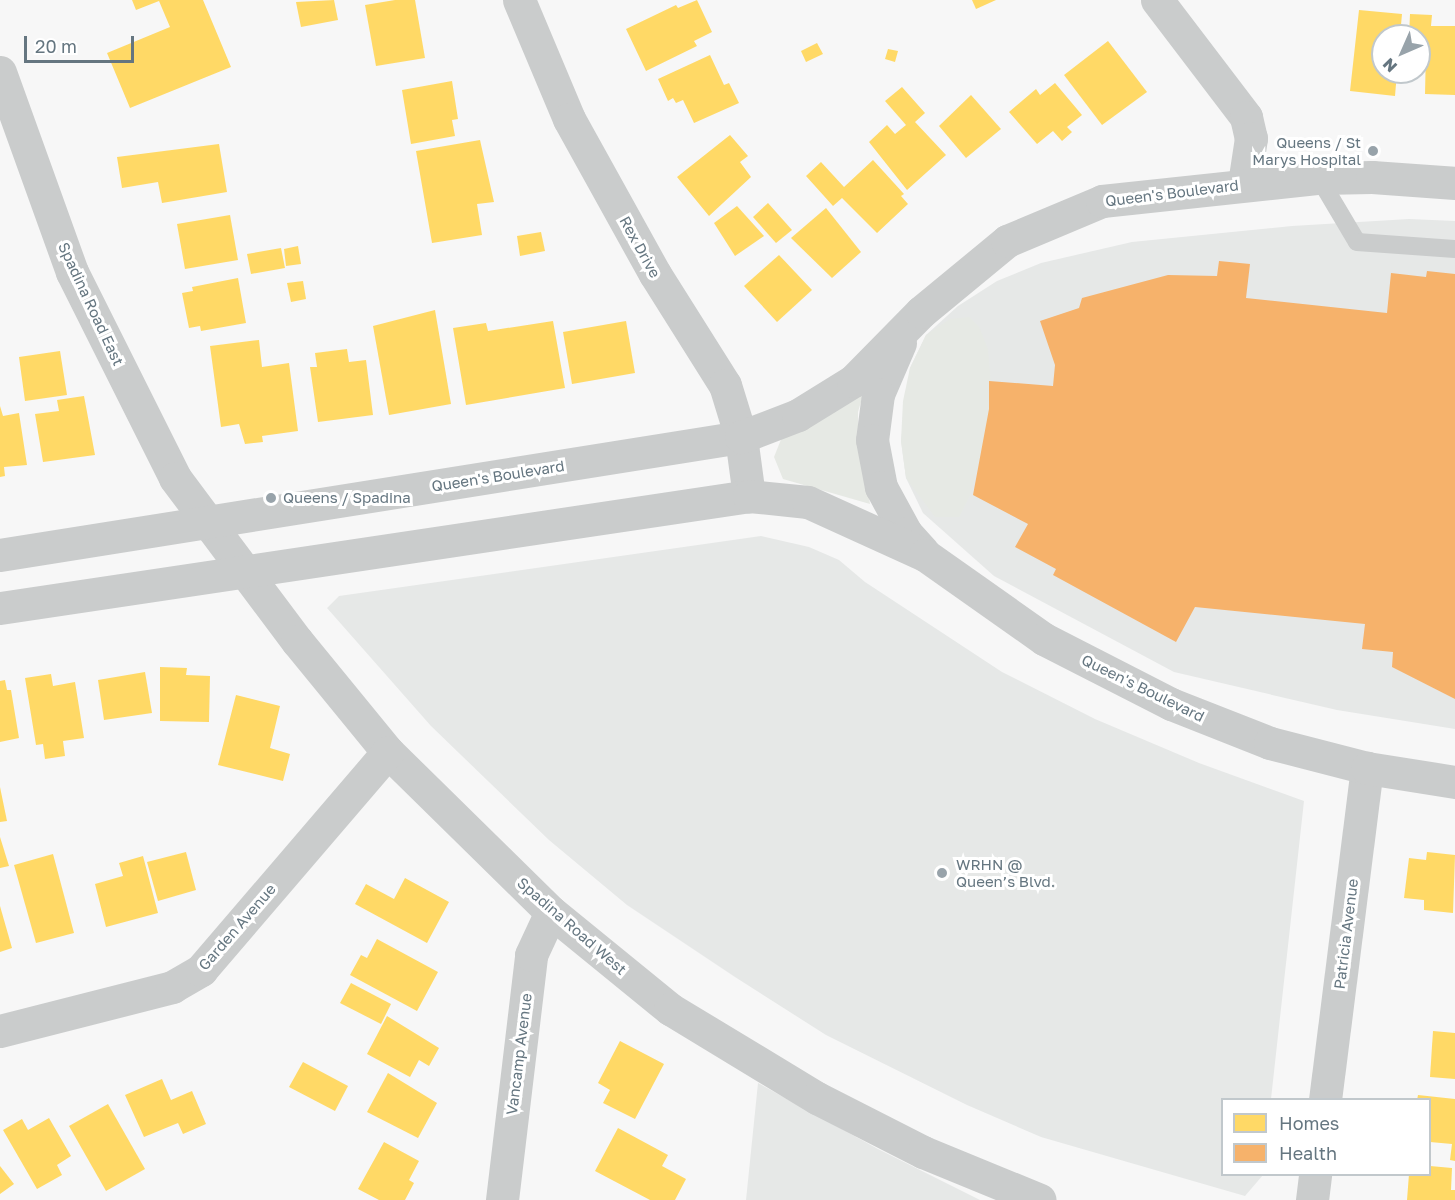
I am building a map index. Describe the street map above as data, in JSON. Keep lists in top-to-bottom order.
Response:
{
  "streets": {
    "street": [
      "Queen's Boulevard",
      "Rex Drive",
      "Spadina Road East",
      "Spadina Road West",
      "Garden Avenue",
      "Patricia Avenue",
      "Vancamp Avenue"
    ]
  },
  "crossings": [
    ["Queen's Boulevard", "Rex Drive"],
    ["Queen's Boulevard", "Spadina Road East"],
    ["Queen's Boulevard", "Spadina Road West"],
    ["Queen's Boulevard", "Patricia Avenue"],
    ["Spadina Road East", "Spadina Road West"],
    ["Spadina Road West", "Garden Avenue"],
    ["Spadina Road West", "Vancamp Avenue"]
  ],
  "places": ["Queens / St Marys Hospital", "Queens / Spadina", "WRHN @ Queen’s Blvd."],
  "legend": ["Homes", "Health"],
  "scale_bar": "20 m",
  "north": "bottom left"
}
